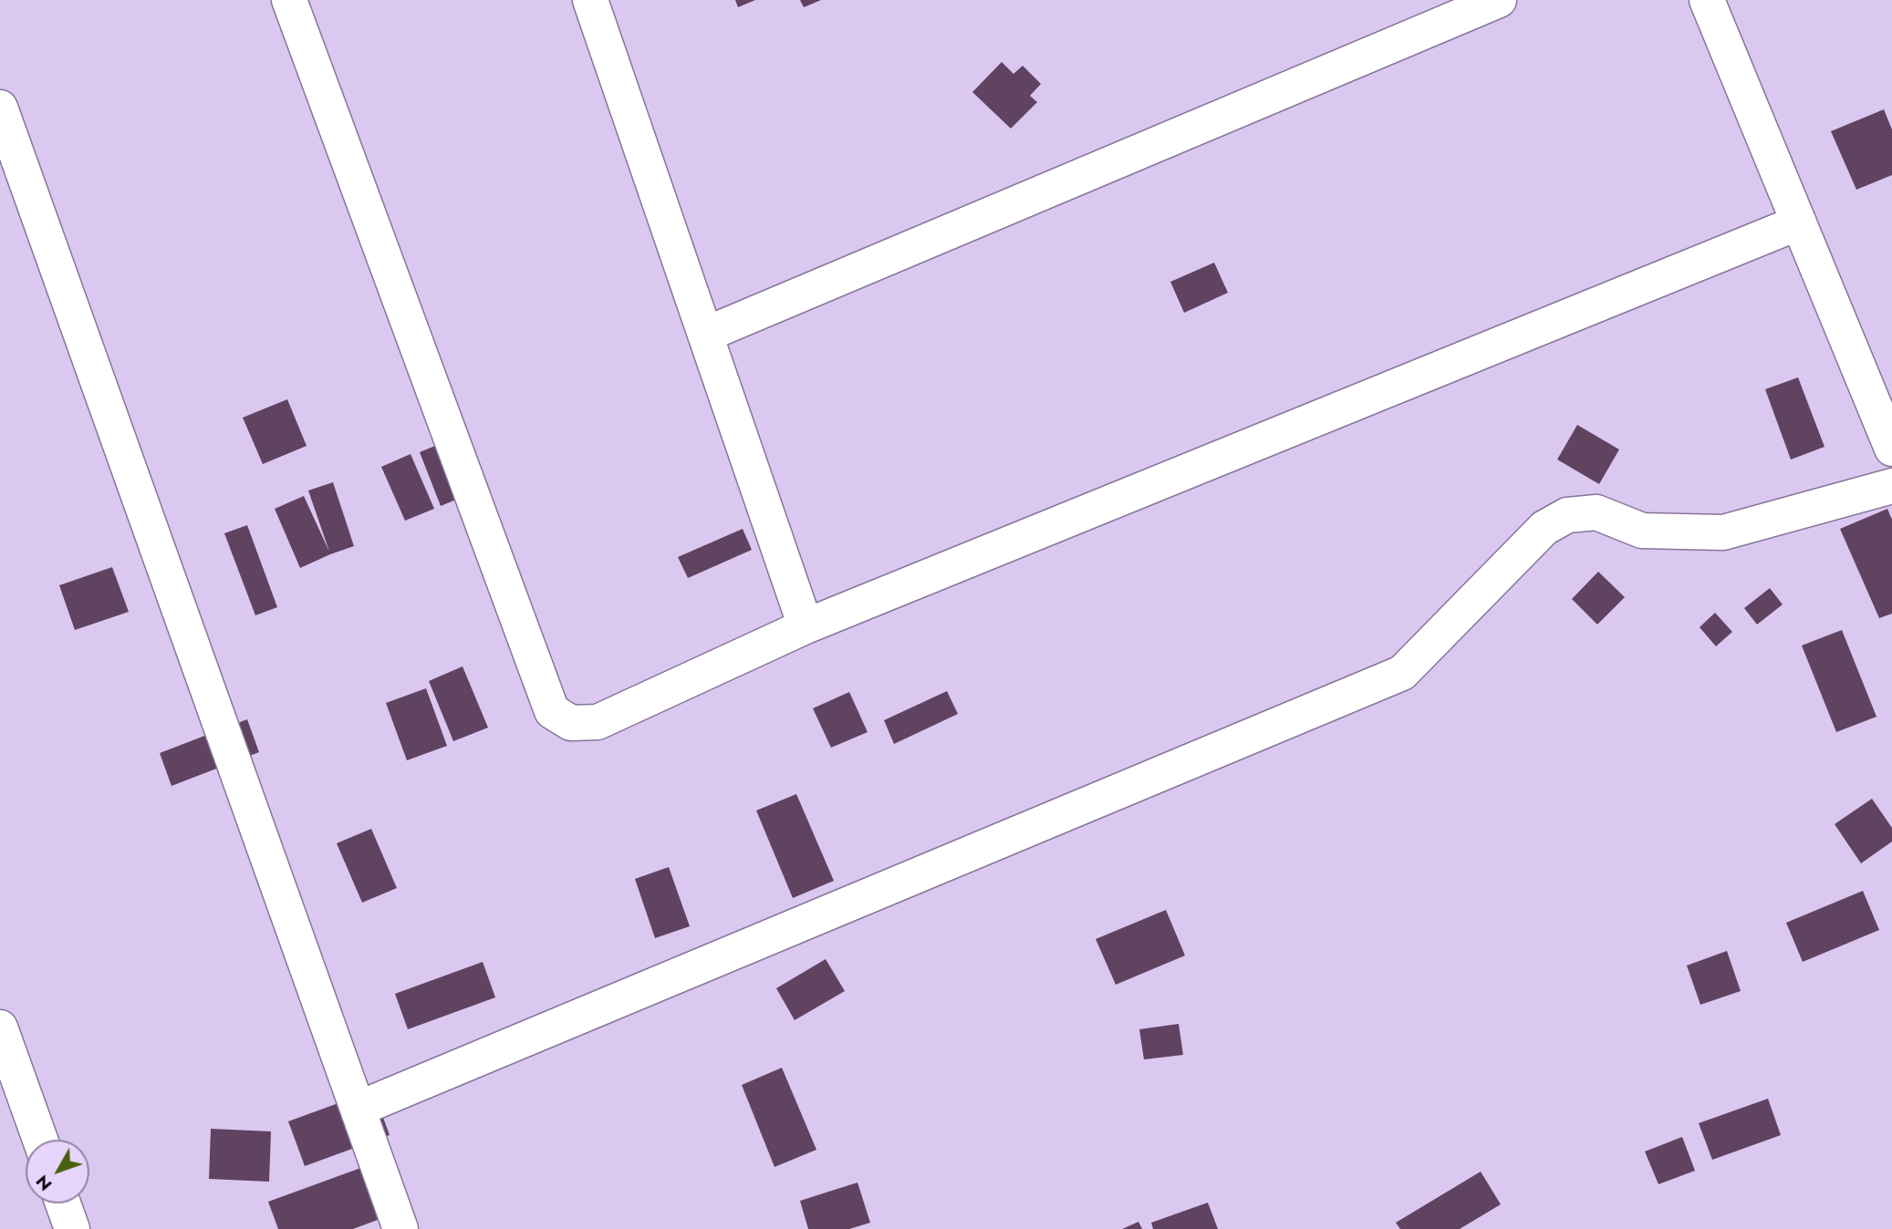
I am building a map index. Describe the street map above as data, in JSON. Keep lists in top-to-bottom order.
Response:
{
  "north": "bottom left"
}
